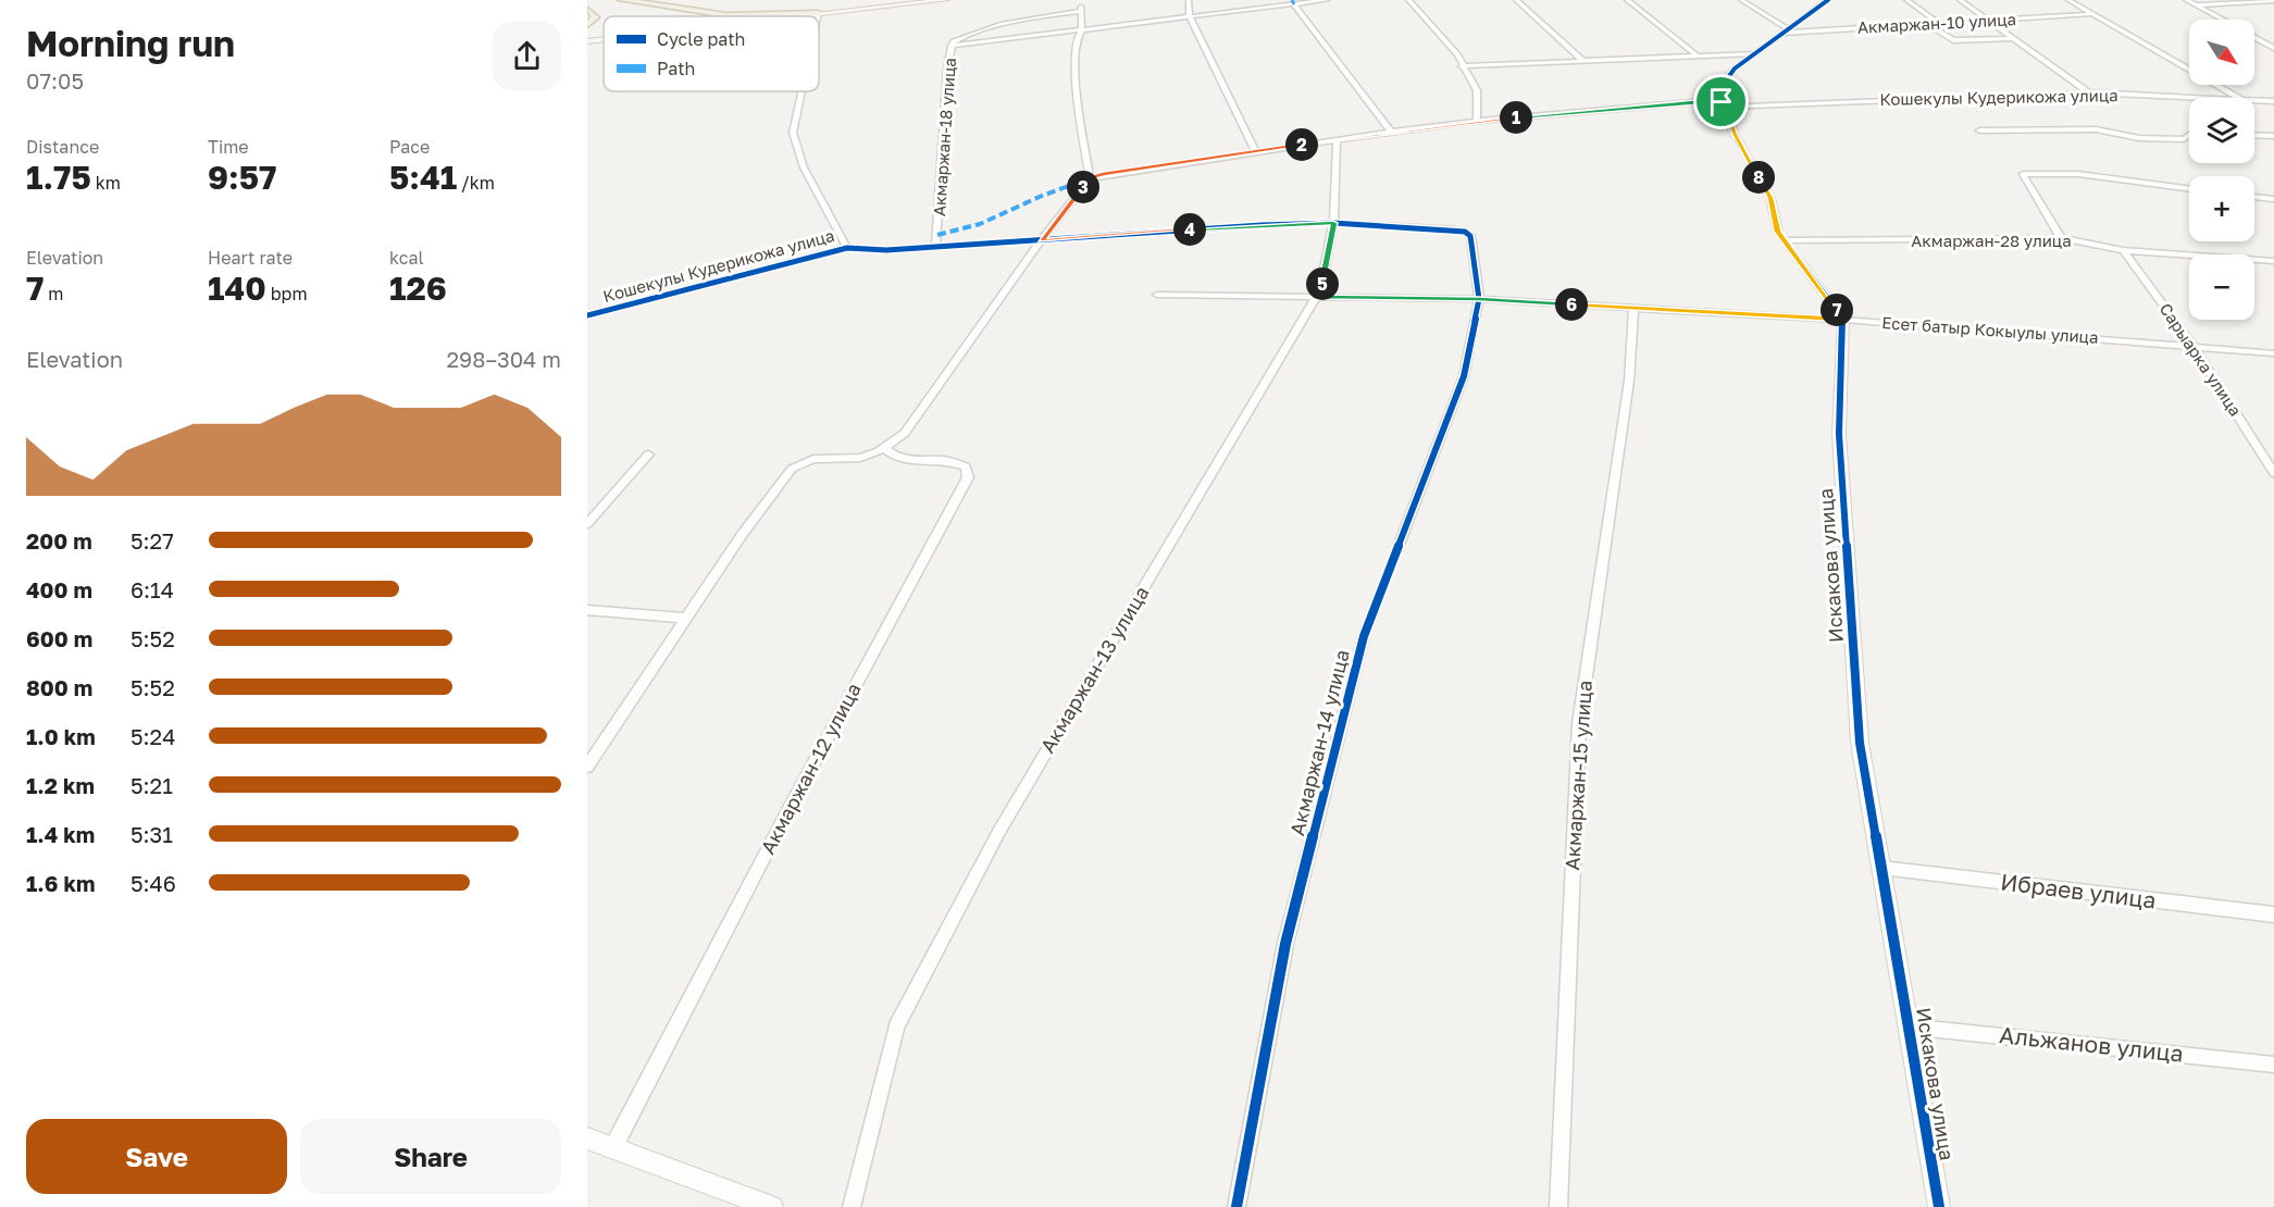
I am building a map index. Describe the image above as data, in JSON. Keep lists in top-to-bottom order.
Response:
{
  "streets": {
    "street": [
      "Акмаржан-10 улица",
      "Кошекулы Кудерикожа улица",
      "Акмаржан-18 улица",
      "Акмаржан-28 улица",
      "Есет батыр Кокыулы улица",
      "Сарыарка улица",
      "Искакова улица",
      "Акмаржан-13 улица",
      "Акмаржан-14 улица",
      "Акмаржан-12 улица",
      "Акмаржан-15 улица",
      "Ибраев улица",
      "Альжанов улица"
    ]
  },
  "crossings": [
    ["Кошекулы Кудерикожа улица", "Акмаржан-18 улица"],
    ["Кошекулы Кудерикожа улица", "Акмаржан-13 улица"],
    ["Кошекулы Кудерикожа улица", "Акмаржан-14 улица"],
    ["Акмаржан-28 улица", "Сарыарка улица"],
    ["Есет батыр Кокыулы улица", "Сарыарка улица"],
    ["Есет батыр Кокыулы улица", "Искакова улица"],
    ["Есет батыр Кокыулы улица", "Акмаржан-13 улица"],
    ["Есет батыр Кокыулы улица", "Акмаржан-14 улица"],
    ["Есет батыр Кокыулы улица", "Акмаржан-15 улица"],
    ["Искакова улица", "Ибраев улица"],
    ["Искакова улица", "Альжанов улица"],
    ["Акмаржан-13 улица", "Акмаржан-14 улица"]
  ],
  "legend": ["Cycle path", "Path"],
  "north": "bottom right",
  "page": {
    "heading": ["Morning run", "07:05"],
    "map_buttons": ["+", "−"],
    "pins": [
      "1",
      "2",
      "8",
      "3",
      "4",
      "5",
      "6",
      "7"
    ],
    "stats": [
      ["Distance", "1.75 km"],
      ["Time", "9:57"],
      ["Pace", "5:41 /km"],
      ["Elevation", "7 m"],
      ["Heart rate", "140 bpm"],
      ["kcal", "126"]
    ],
    "chart": ["Elevation", "298–304 m"],
    "list": [
      {
        "name": "200 m",
        "note": "5:27"
      },
      {
        "name": "400 m",
        "note": "6:14"
      },
      {
        "name": "600 m",
        "note": "5:52"
      },
      {
        "name": "800 m",
        "note": "5:52"
      },
      {
        "name": "1.0 km",
        "note": "5:24"
      },
      {
        "name": "1.2 km",
        "note": "5:21"
      },
      {
        "name": "1.4 km",
        "note": "5:31"
      },
      {
        "name": "1.6 km",
        "note": "5:46"
      }
    ],
    "buttons": ["Save", "Share"]
  }
}
